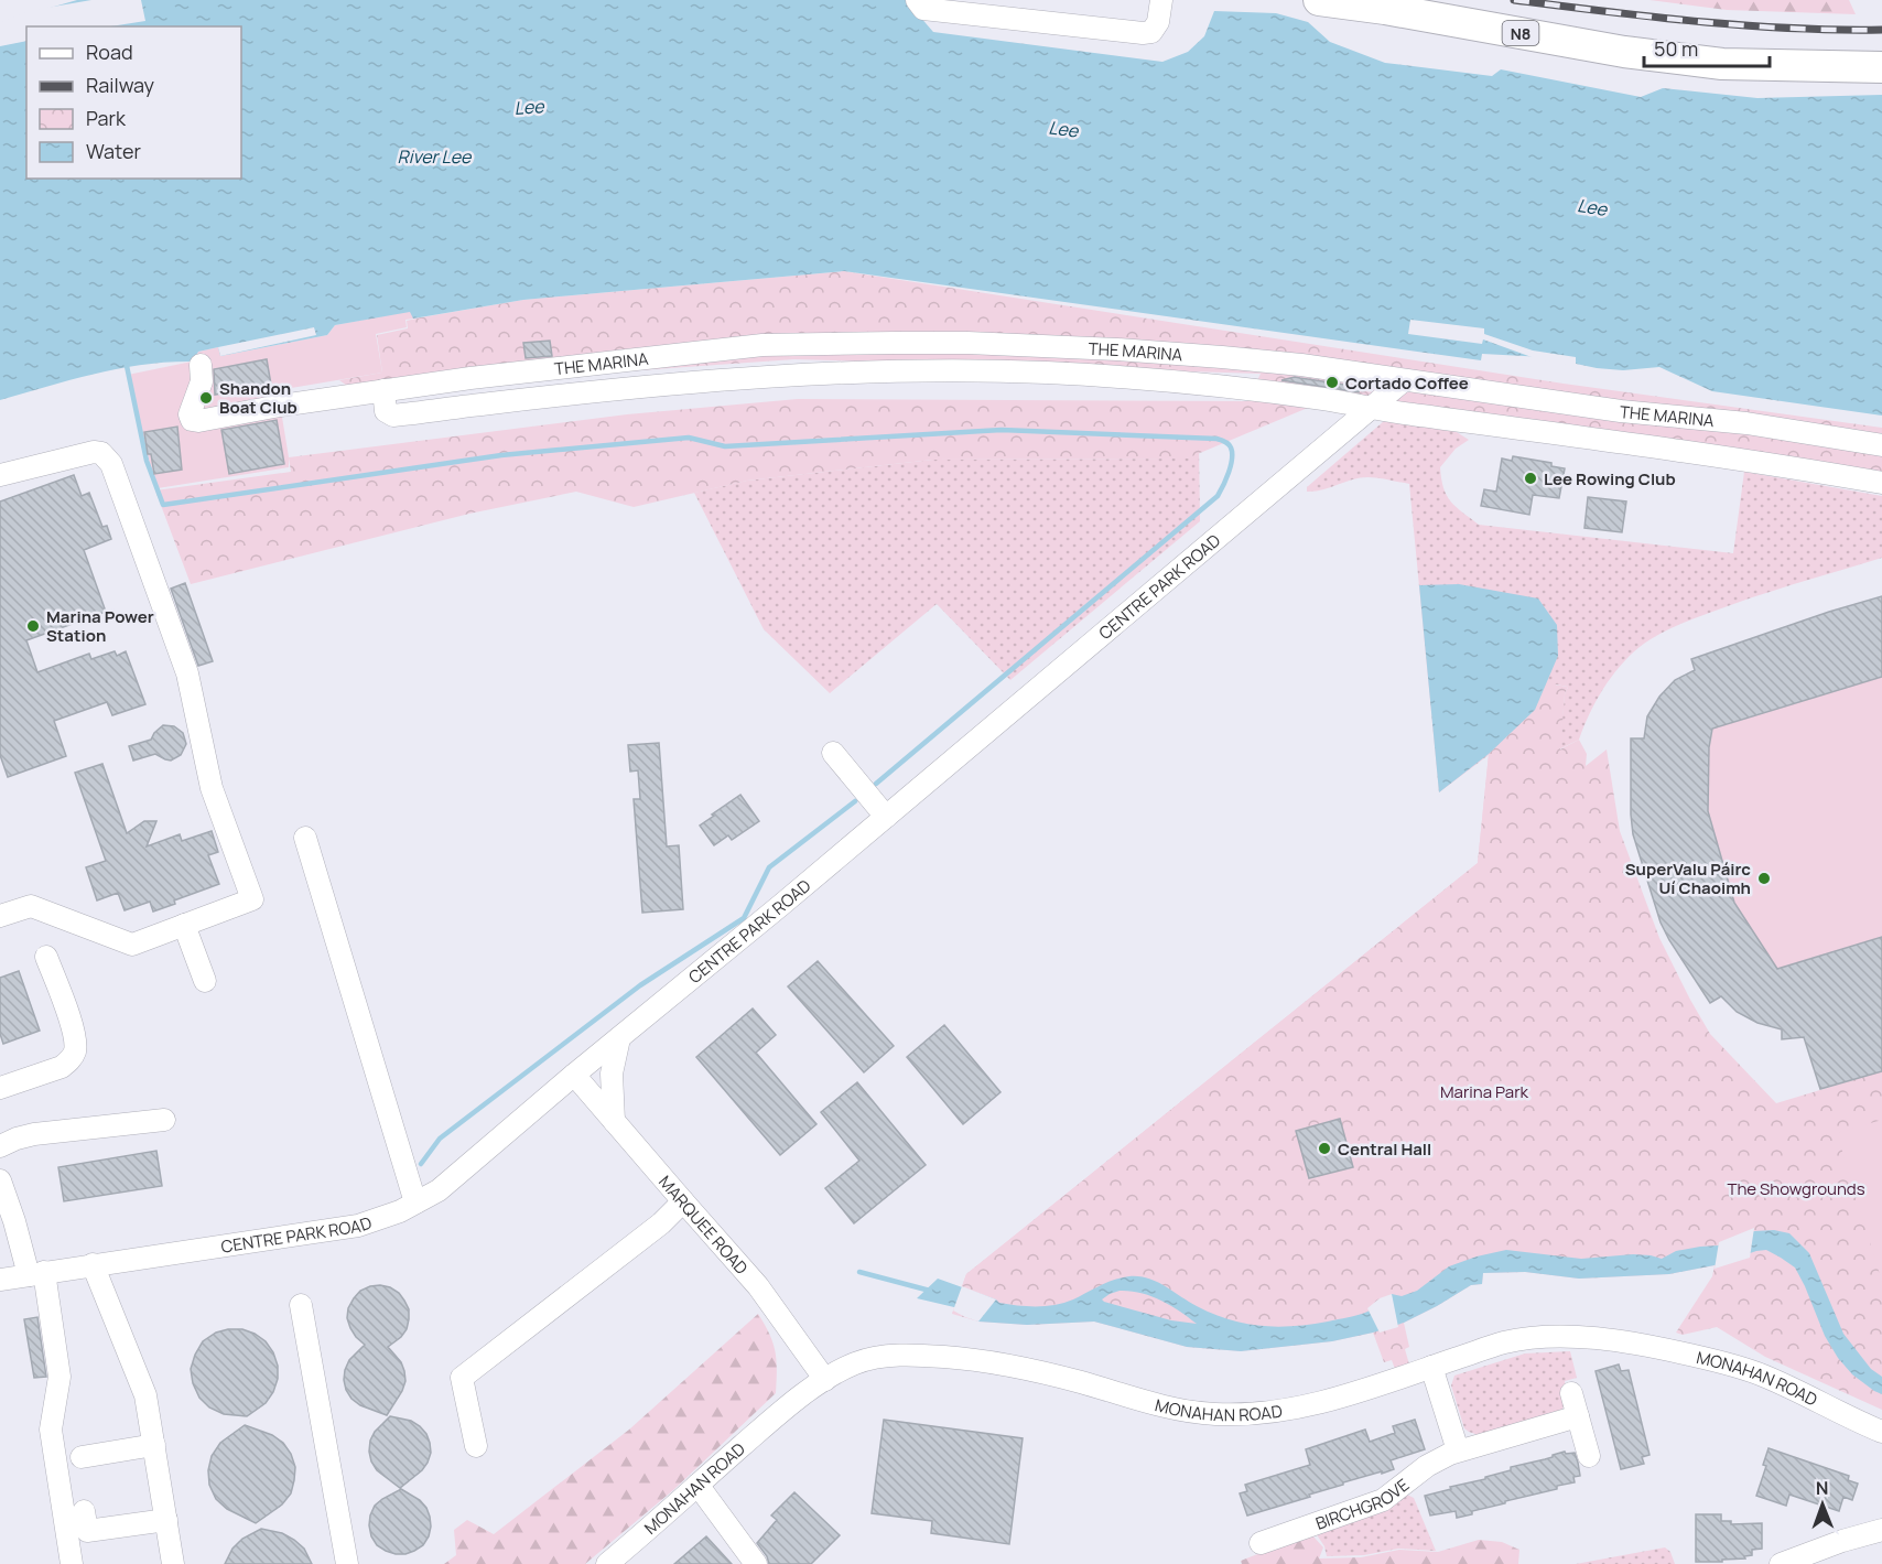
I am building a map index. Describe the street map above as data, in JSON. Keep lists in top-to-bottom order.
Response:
{
  "streets": {
    "highway": ["N8"],
    "street": [
      "THE MARINA",
      "CENTRE PARK ROAD",
      "MARQUEE ROAD",
      "MONAHAN ROAD",
      "BIRCHGROVE"
    ]
  },
  "crossings": [
    ["THE MARINA", "CENTRE PARK ROAD"],
    ["CENTRE PARK ROAD", "MARQUEE ROAD"],
    ["MARQUEE ROAD", "MONAHAN ROAD"]
  ],
  "water": ["Lee", "River Lee"],
  "parks": ["Marina Park", "The Showgrounds"],
  "places": [
    "Cortado Coffee",
    "Shandon Boat Club",
    "Lee Rowing Club",
    "Marina Power Station",
    "SuperValu Páirc Uí Chaoimh",
    "Central Hall"
  ],
  "legend": [
    "Road",
    "Railway",
    "Park",
    "Water"
  ],
  "scale_bar": "50 m",
  "north": "top"
}
